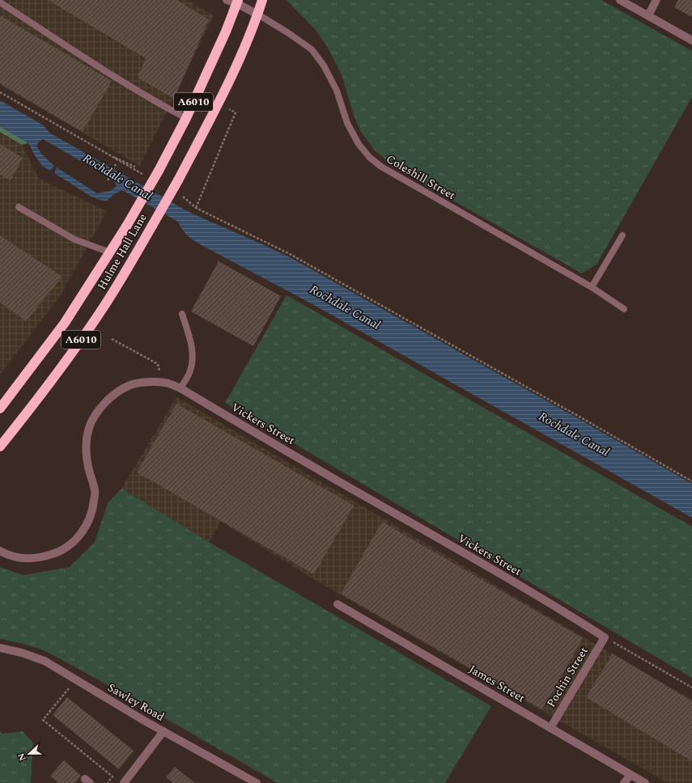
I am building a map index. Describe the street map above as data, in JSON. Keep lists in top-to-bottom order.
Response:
{
  "streets": {
    "highway": ["A6010", "Hulme Hall Lane"],
    "street": [
      "Vickers Street",
      "Pochin Street",
      "James Street",
      "Sawley Road"
    ],
    "lane": ["Coleshill Street"]
  },
  "crossings": [
    ["Coleshill Street", "Hulme Hall Lane"],
    ["Vickers Street", "Pochin Street"],
    ["Pochin Street", "James Street"]
  ],
  "water": ["Rochdale Canal"],
  "north": "left"
}
